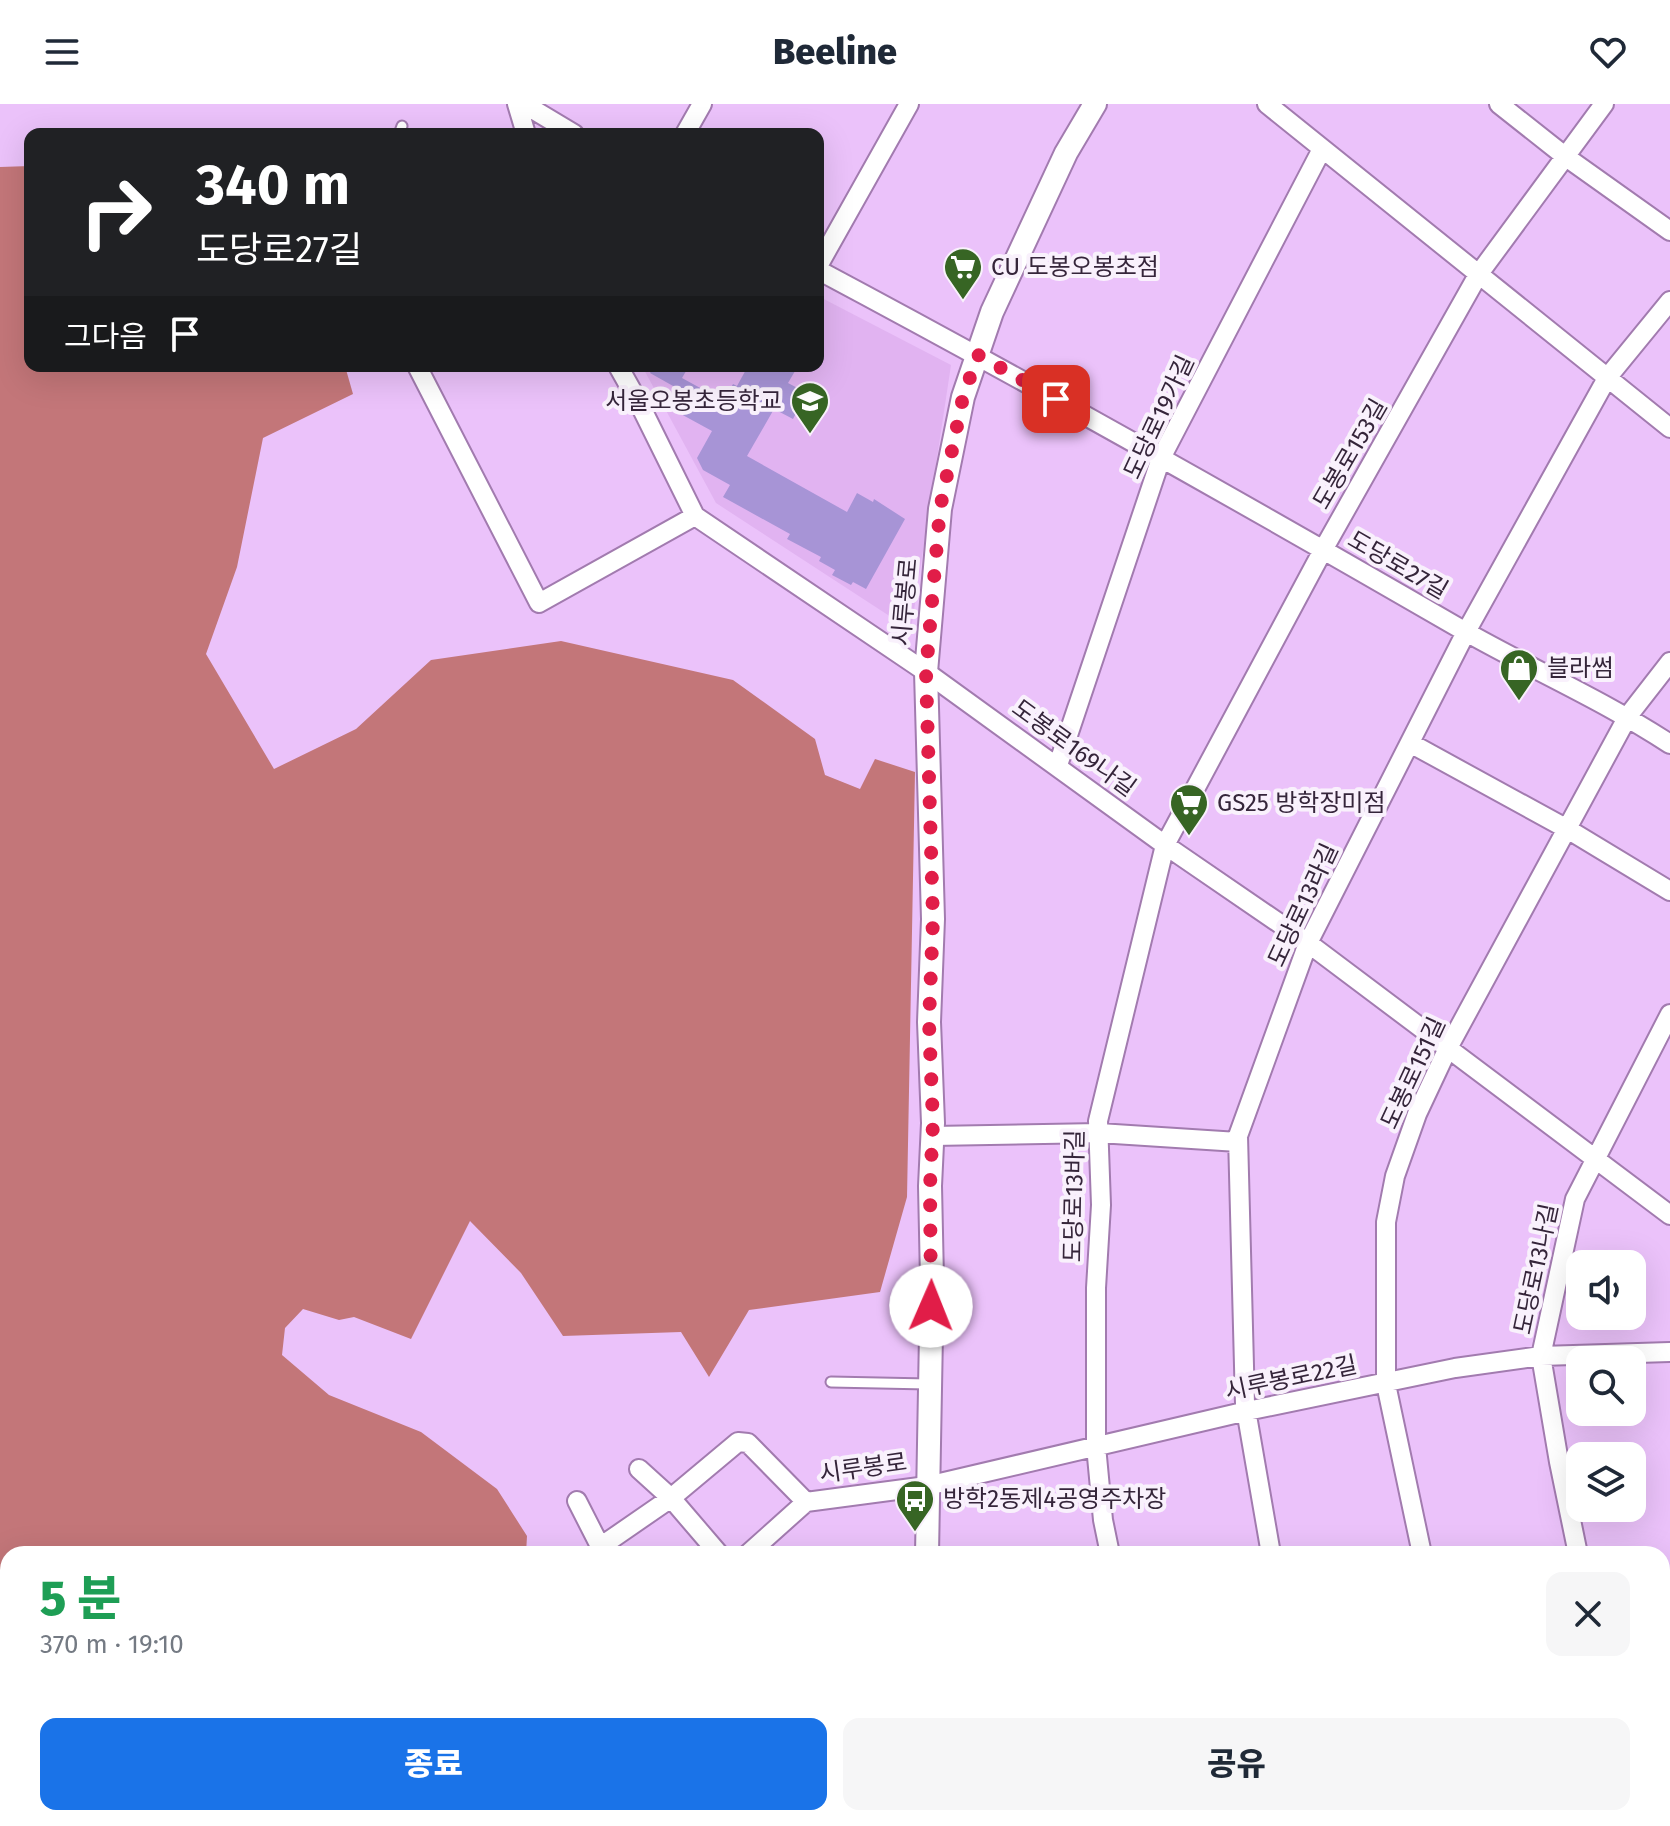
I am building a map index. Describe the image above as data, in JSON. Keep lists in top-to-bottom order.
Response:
{
  "streets": {
    "street": [
      "도당로19가길",
      "도봉로153길",
      "도당로27길",
      "시루봉로",
      "도봉로169나길",
      "도당로13라길",
      "도봉로151길",
      "도당로13바길",
      "도당로13나길",
      "시루봉로22길"
    ]
  },
  "crossings": [
    ["도당로19가길", "도당로27길"],
    ["도당로19가길", "도봉로169나길"],
    ["도봉로153길", "도당로27길"],
    ["도봉로153길", "도봉로169나길"],
    ["도봉로153길", "도당로13바길"],
    ["도당로27길", "시루봉로"],
    ["도당로27길", "도당로13라길"],
    ["도당로27길", "도봉로151길"],
    ["시루봉로", "도봉로169나길"],
    ["시루봉로", "시루봉로22길"],
    ["도봉로169나길", "도당로13라길"],
    ["도봉로169나길", "도봉로151길"],
    ["도봉로169나길", "도당로13바길"],
    ["도봉로169나길", "도당로13나길"],
    ["도당로13라길", "시루봉로22길"],
    ["도봉로151길", "시루봉로22길"],
    ["도당로13바길", "시루봉로22길"],
    ["도당로13나길", "시루봉로22길"]
  ],
  "places": {
    "supermarket": ["CU 도봉오봉초점", "GS25 방학장미점"],
    "school or university": ["서울오봉초등학교"],
    "shop": ["블라썸"],
    "bus stop": ["방학2동제4공영주차장"]
  },
  "page": {
    "header": "Beeline",
    "turn": ["340 m", "도당로27길"],
    "then": "그다음",
    "heading": ["5 분", "370 m · 19:10"],
    "buttons": ["종료", "공유"]
  }
}
